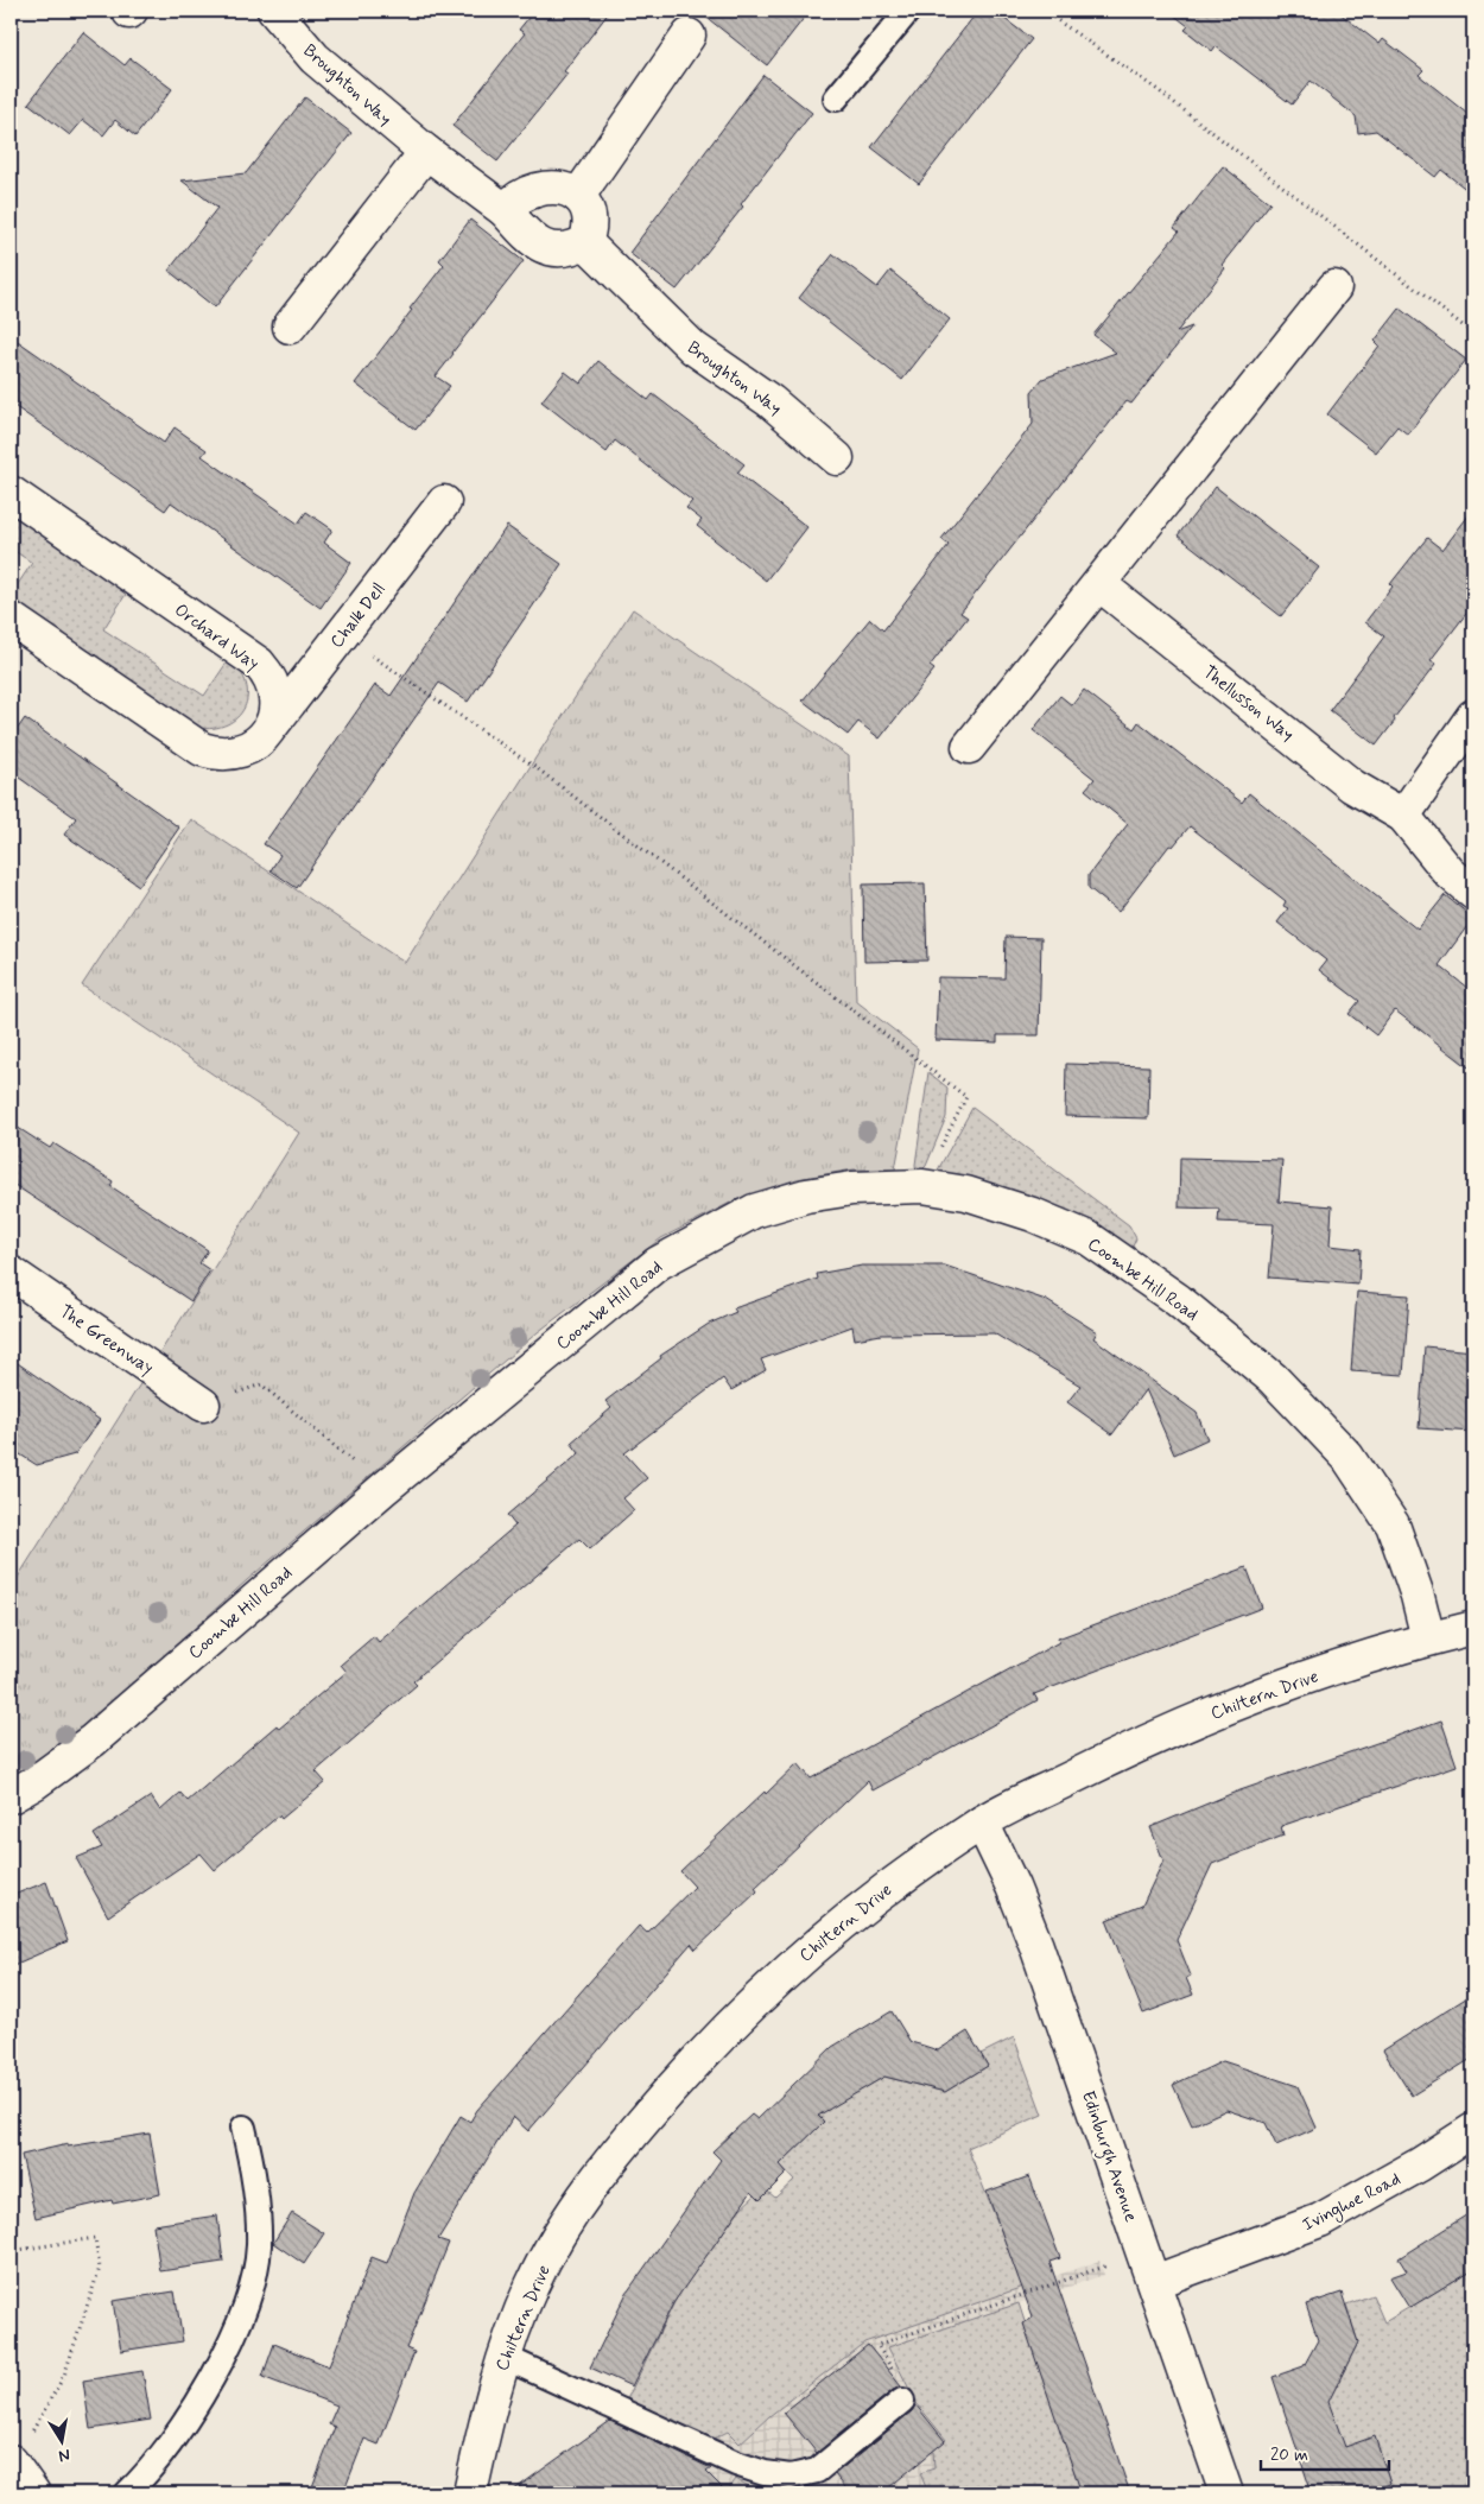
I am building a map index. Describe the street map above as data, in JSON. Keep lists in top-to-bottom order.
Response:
{
  "streets": {
    "street": [
      "Broughton Way",
      "Chalk Dell",
      "Orchard Way",
      "Thellusson Way",
      "Coombe Hill Road",
      "The Greenway",
      "Chiltern Drive",
      "Edinburgh Avenue",
      "Ivinghoe Road"
    ]
  },
  "crossings": [
    ["Chalk Dell", "Orchard Way"],
    ["Coombe Hill Road", "Chiltern Drive"],
    ["Chiltern Drive", "Edinburgh Avenue"],
    ["Edinburgh Avenue", "Ivinghoe Road"]
  ],
  "scale_bar": "20 m",
  "north": "bottom"
}
